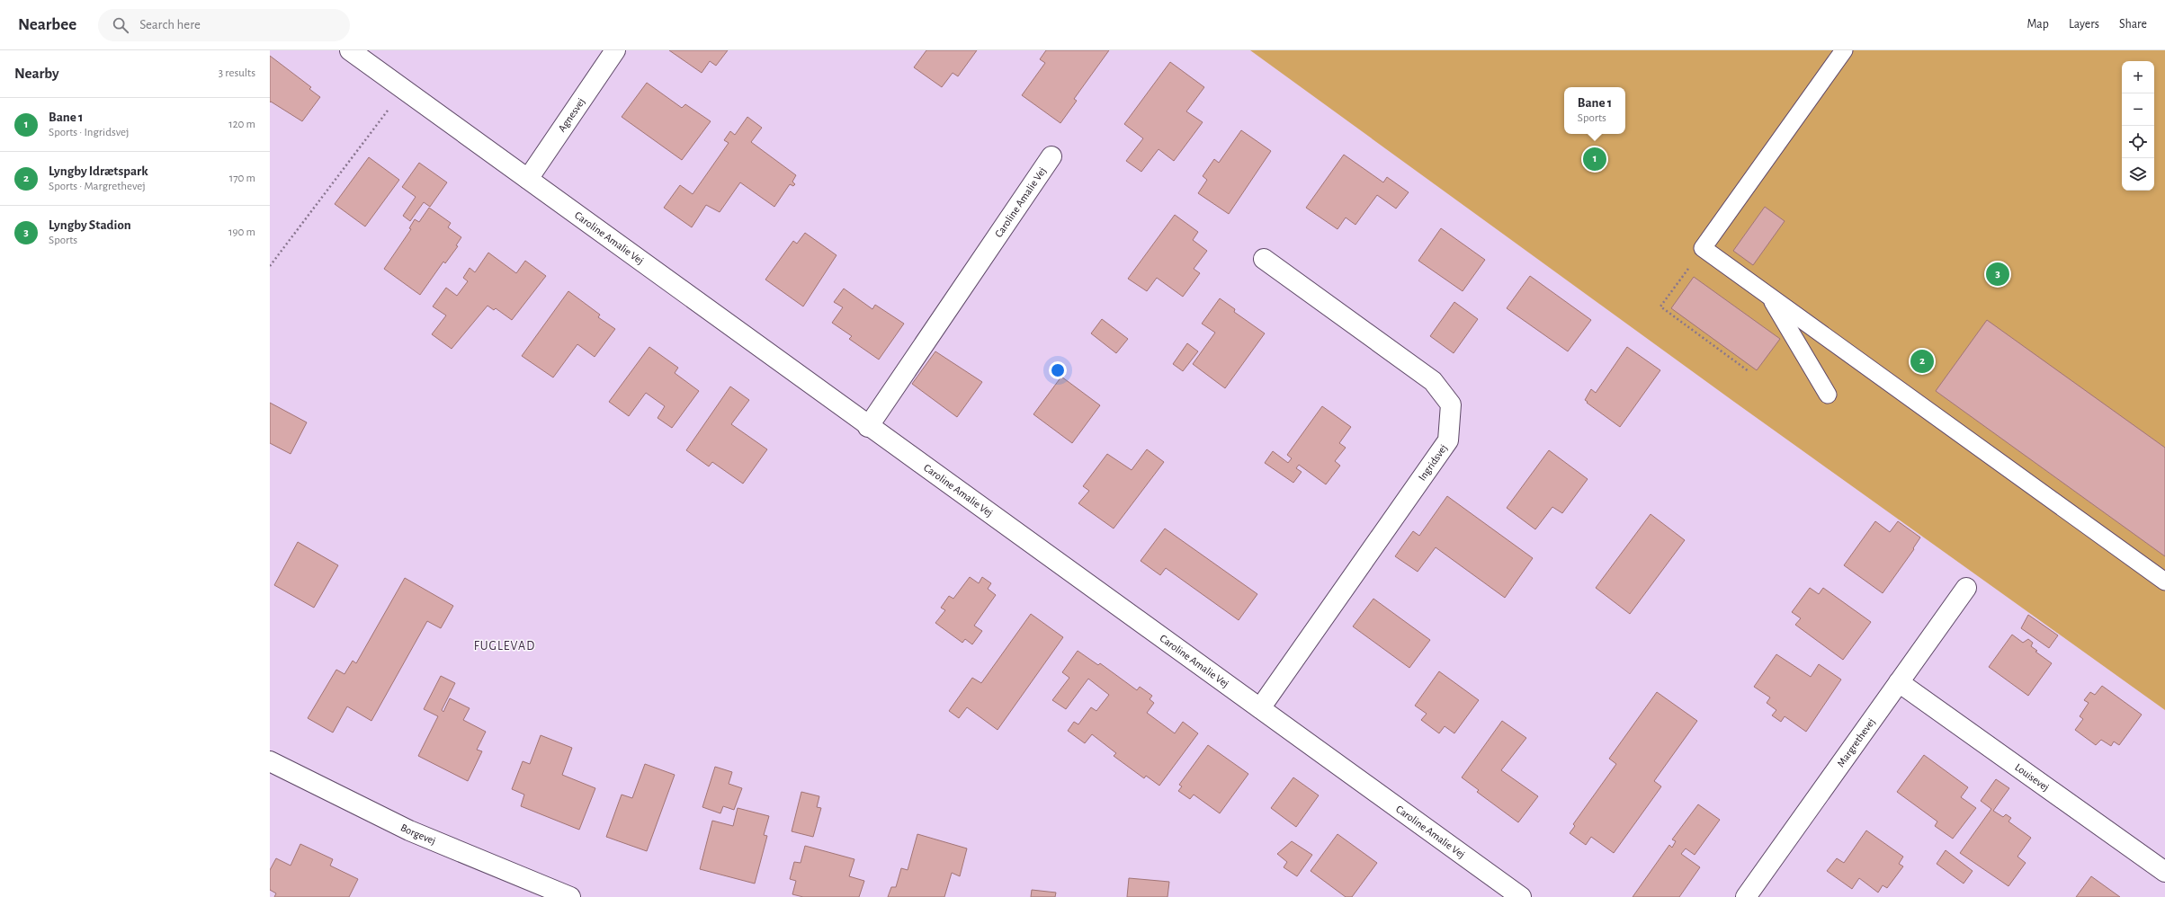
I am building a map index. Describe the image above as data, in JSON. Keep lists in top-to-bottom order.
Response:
{
  "streets": {
    "street": [
      "Agnesvej",
      "Caroline Amalie Vej",
      "Ingridsvej",
      "Margrethevej",
      "Louisevej",
      "Borgevej"
    ]
  },
  "crossings": [
    ["Agnesvej", "Caroline Amalie Vej"],
    ["Caroline Amalie Vej", "Ingridsvej"],
    ["Margrethevej", "Louisevej"]
  ],
  "districts": ["FUGLEVAD"],
  "page": {
    "header": "Nearbee",
    "search": "Search here",
    "nav": ["Map", "Layers", "Share"],
    "heading": ["Nearby", "3 results"],
    "map_buttons": ["+", "−"],
    "popup": ["Bane 1", "Sports"],
    "list": [
      {
        "mark": "1",
        "name": "Bane 1",
        "note": "Sports · Ingridsvej",
        "value": "120 m"
      },
      {
        "mark": "2",
        "name": "Lyngby Idrætspark",
        "note": "Sports · Margrethevej",
        "value": "170 m"
      },
      {
        "mark": "3",
        "name": "Lyngby Stadion",
        "note": "Sports",
        "value": "190 m"
      }
    ],
    "pins": ["1", "3", "2"]
  }
}
